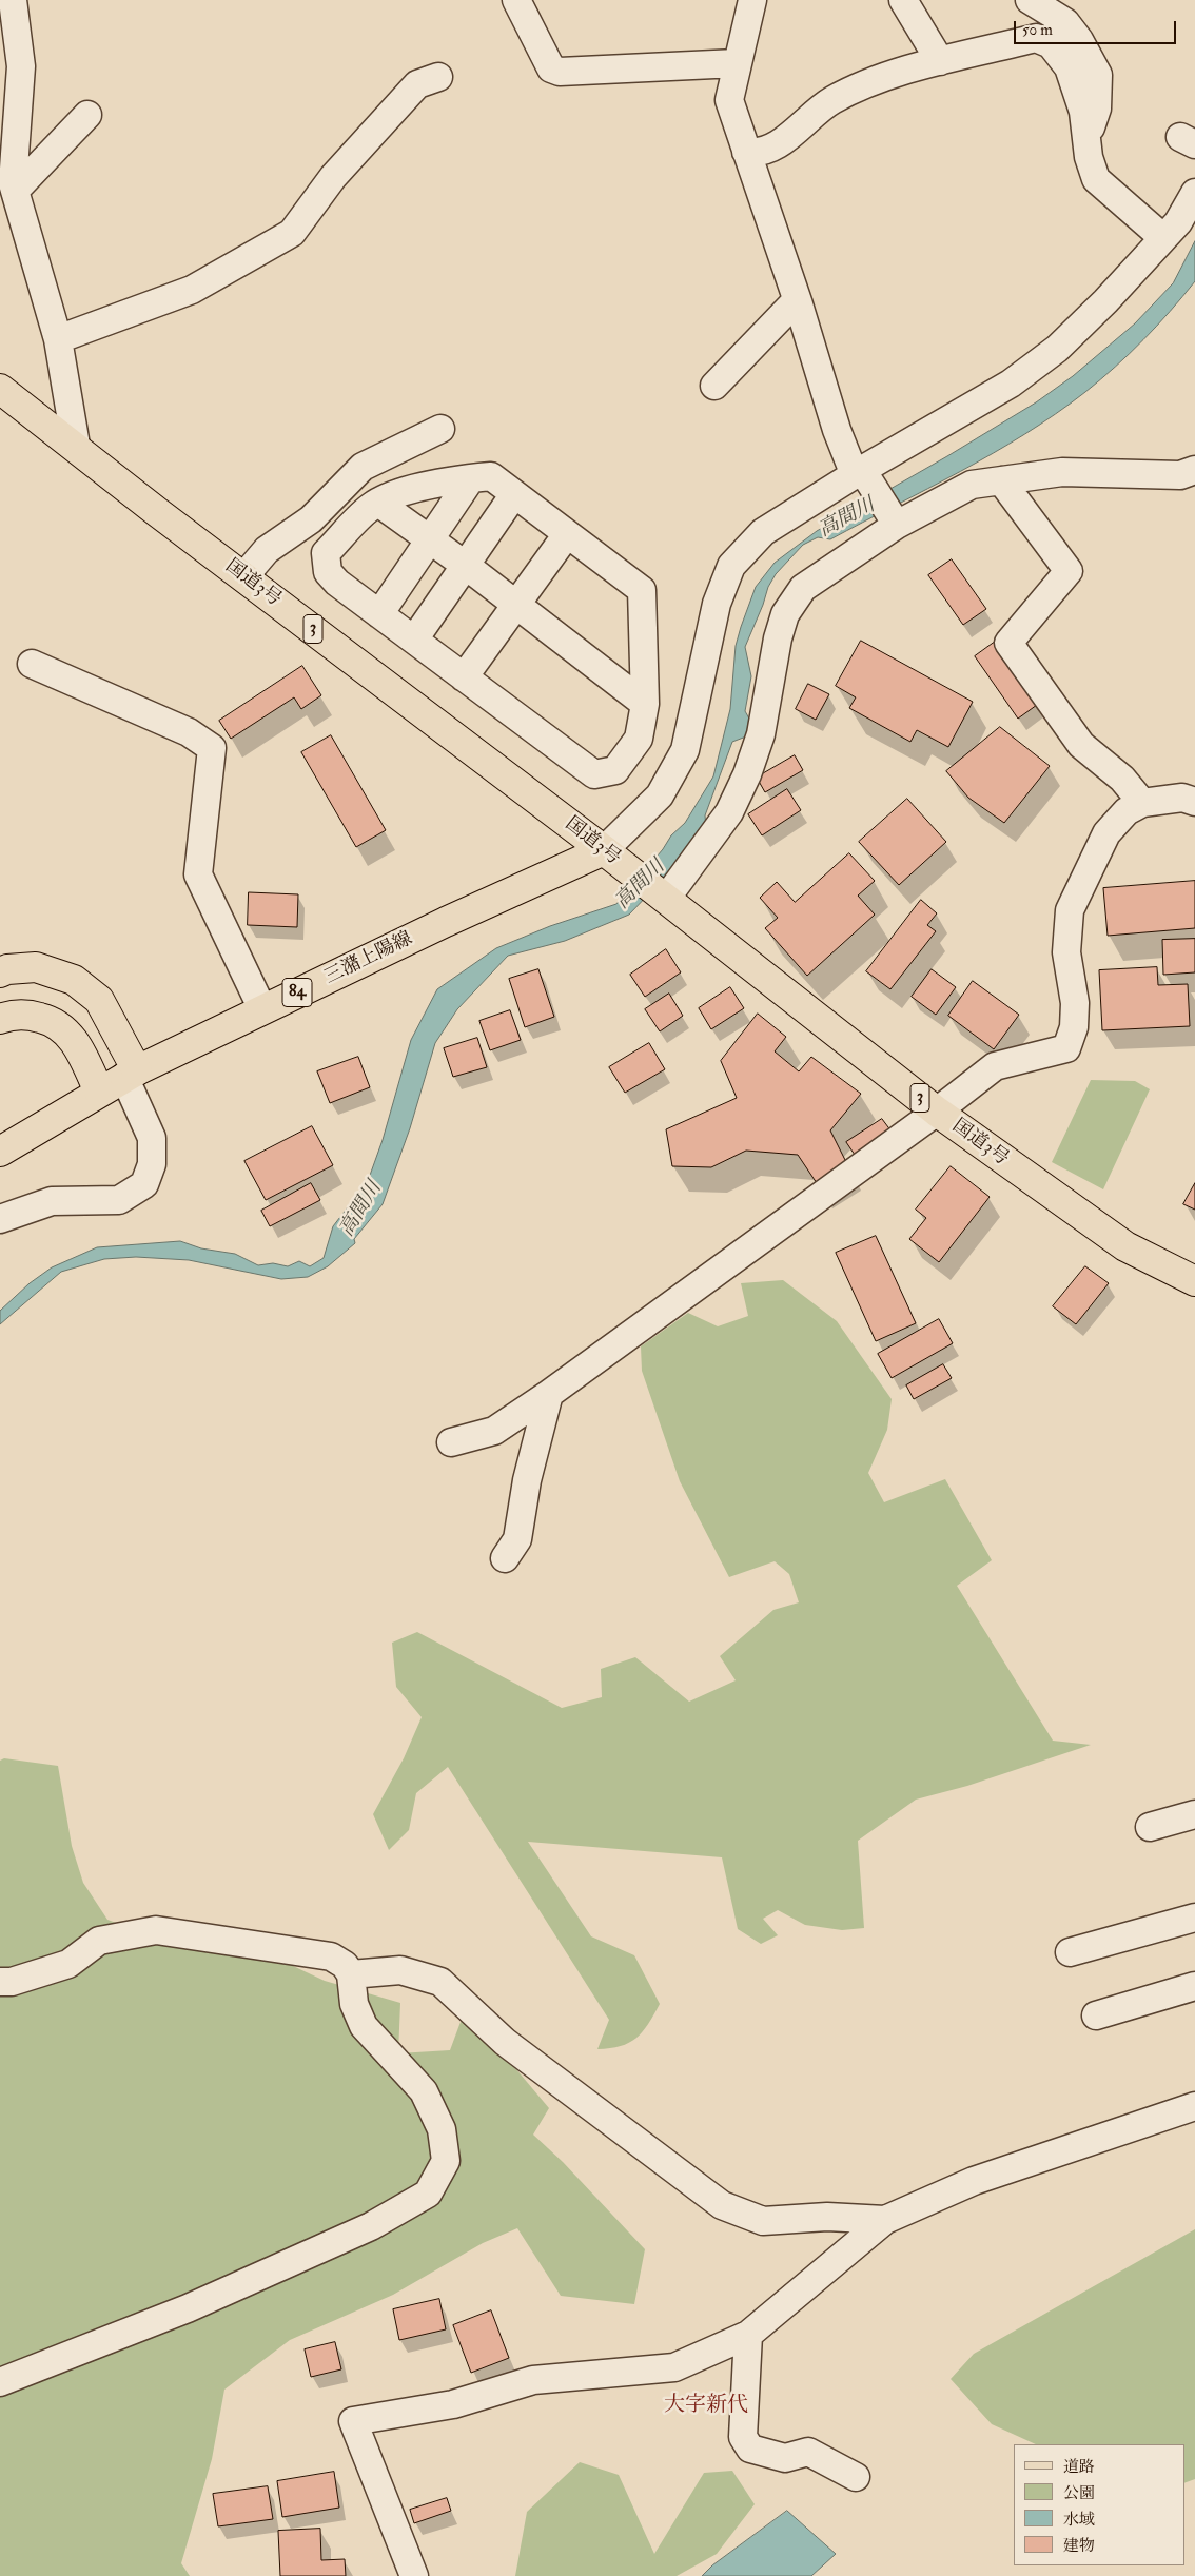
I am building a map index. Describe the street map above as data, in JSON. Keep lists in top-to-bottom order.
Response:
{
  "streets": {
    "main road": [
      "国道3号",
      "3",
      "三潴上陽線",
      "84"
    ]
  },
  "crossings": [
    ["国道3号", "三潴上陽線"]
  ],
  "districts": ["大字新代"],
  "water": ["高間川"],
  "legend": [
    "道路",
    "公園",
    "水域",
    "建物"
  ],
  "scale_bar": "50 m"
}
